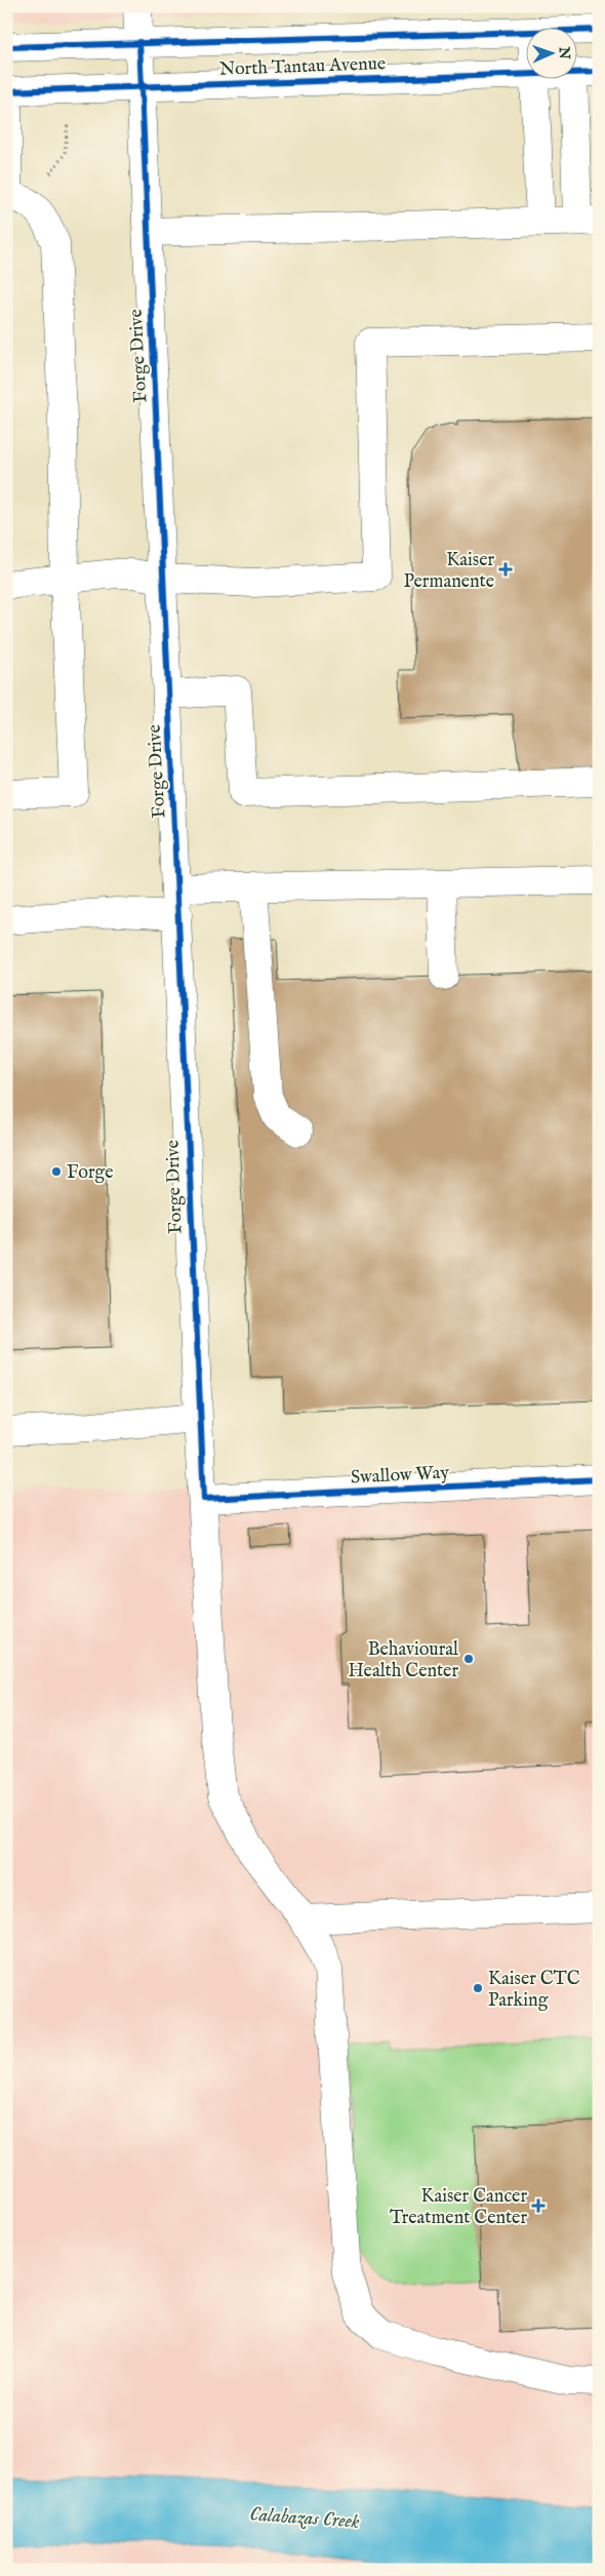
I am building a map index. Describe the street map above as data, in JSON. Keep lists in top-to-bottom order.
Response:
{
  "streets": {
    "street": ["North Tantau Avenue", "Forge Drive", "Swallow Way"]
  },
  "crossings": [
    ["North Tantau Avenue", "Forge Drive"],
    ["Forge Drive", "Swallow Way"]
  ],
  "water": ["Calabazas Creek"],
  "places": {
    "health": ["Kaiser Permanente", "Kaiser Cancer Treatment Center"],
    "other": ["Forge", "Behavioural Health Center", "Kaiser CTC Parking"]
  },
  "north": "right"
}
